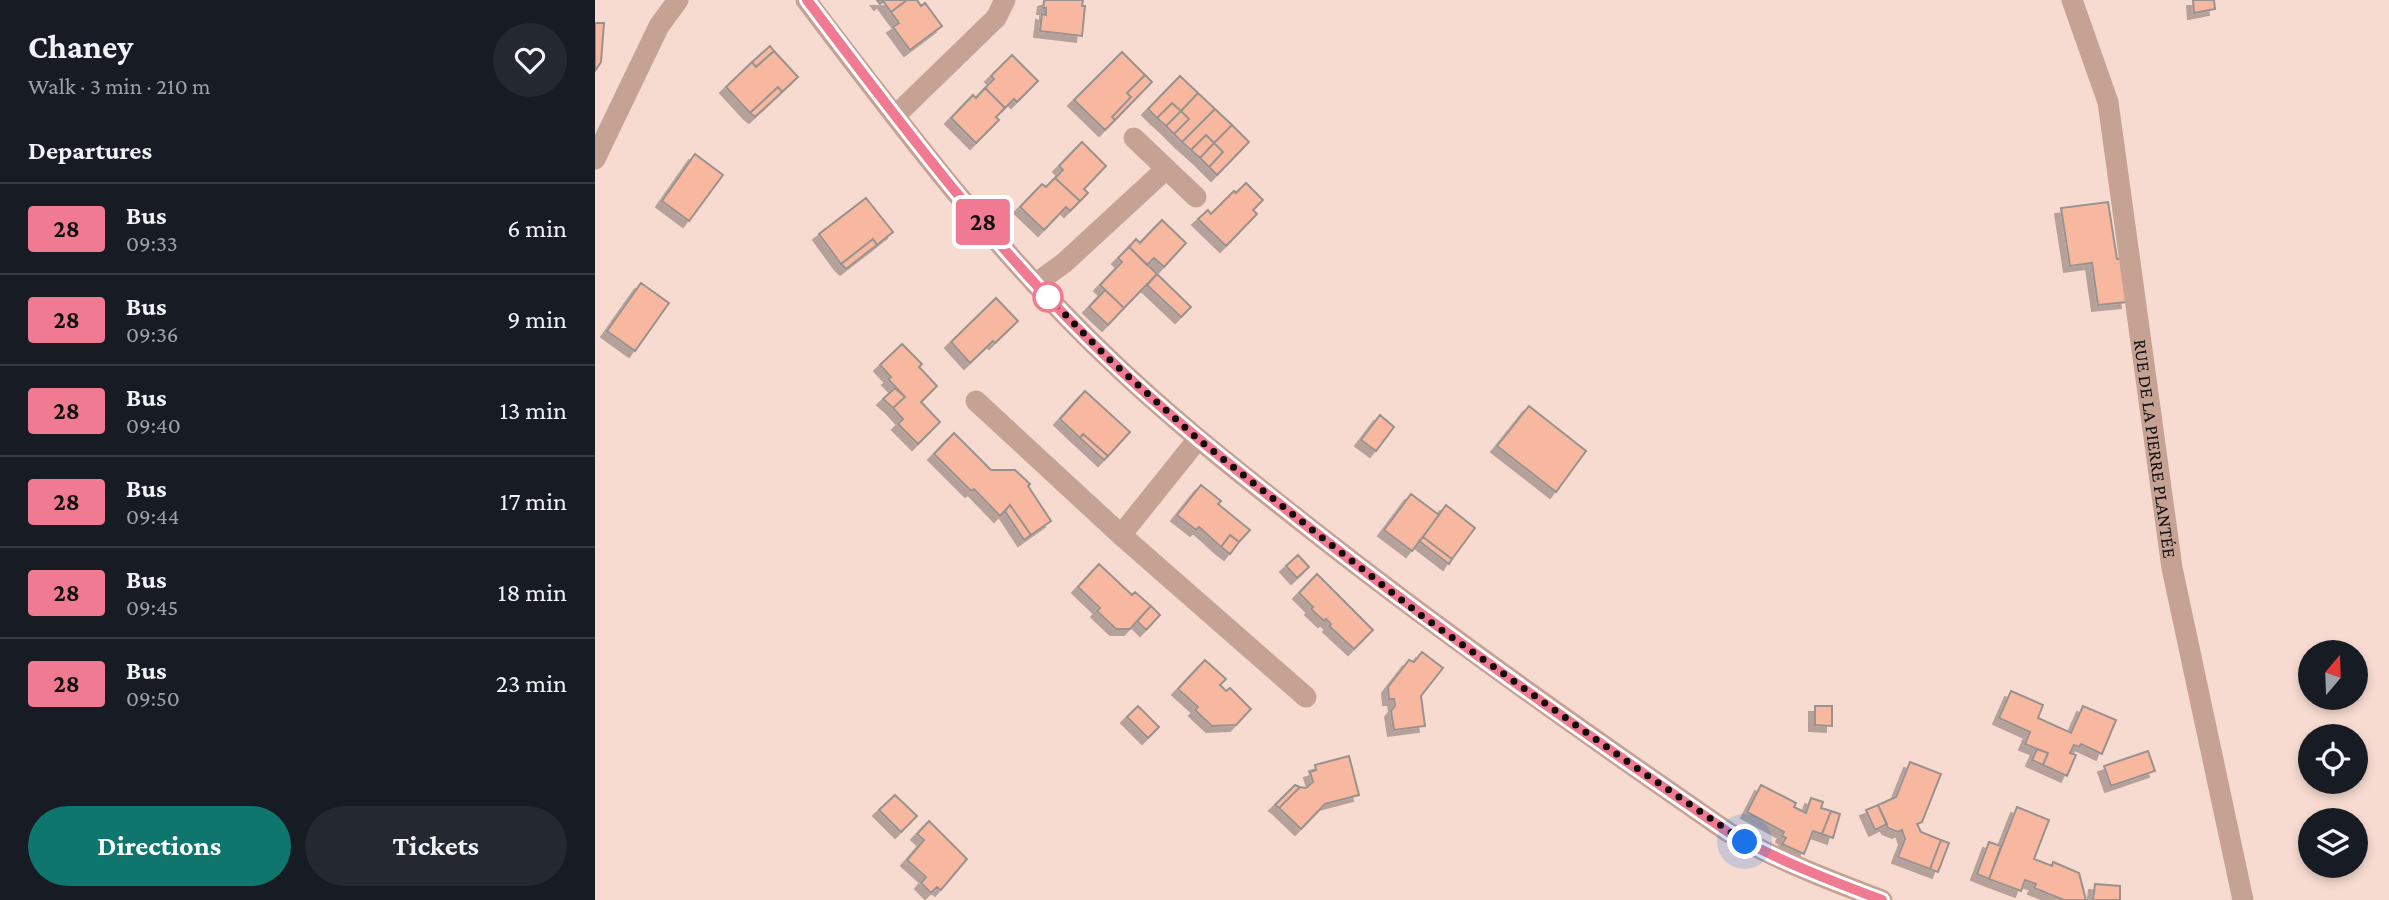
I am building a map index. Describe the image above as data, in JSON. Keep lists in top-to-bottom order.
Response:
{
  "streets": {
    "street": ["RUE DE LA PIERRE PLANTÉE"]
  },
  "lines": ["bus line 28"],
  "north": "top",
  "page": {
    "heading": [
      ["Chaney", "Walk · 3 min · 210 m"],
      "Departures"
    ],
    "on_map": "28",
    "list": [
      {
        "mark": "28",
        "name": "Bus",
        "note": "09:33",
        "value": "6 min"
      },
      {
        "mark": "28",
        "name": "Bus",
        "note": "09:36",
        "value": "9 min"
      },
      {
        "mark": "28",
        "name": "Bus",
        "note": "09:40",
        "value": "13 min"
      },
      {
        "mark": "28",
        "name": "Bus",
        "note": "09:44",
        "value": "17 min"
      },
      {
        "mark": "28",
        "name": "Bus",
        "note": "09:45",
        "value": "18 min"
      },
      {
        "mark": "28",
        "name": "Bus",
        "note": "09:50",
        "value": "23 min"
      }
    ],
    "buttons": ["Directions", "Tickets"]
  }
}
